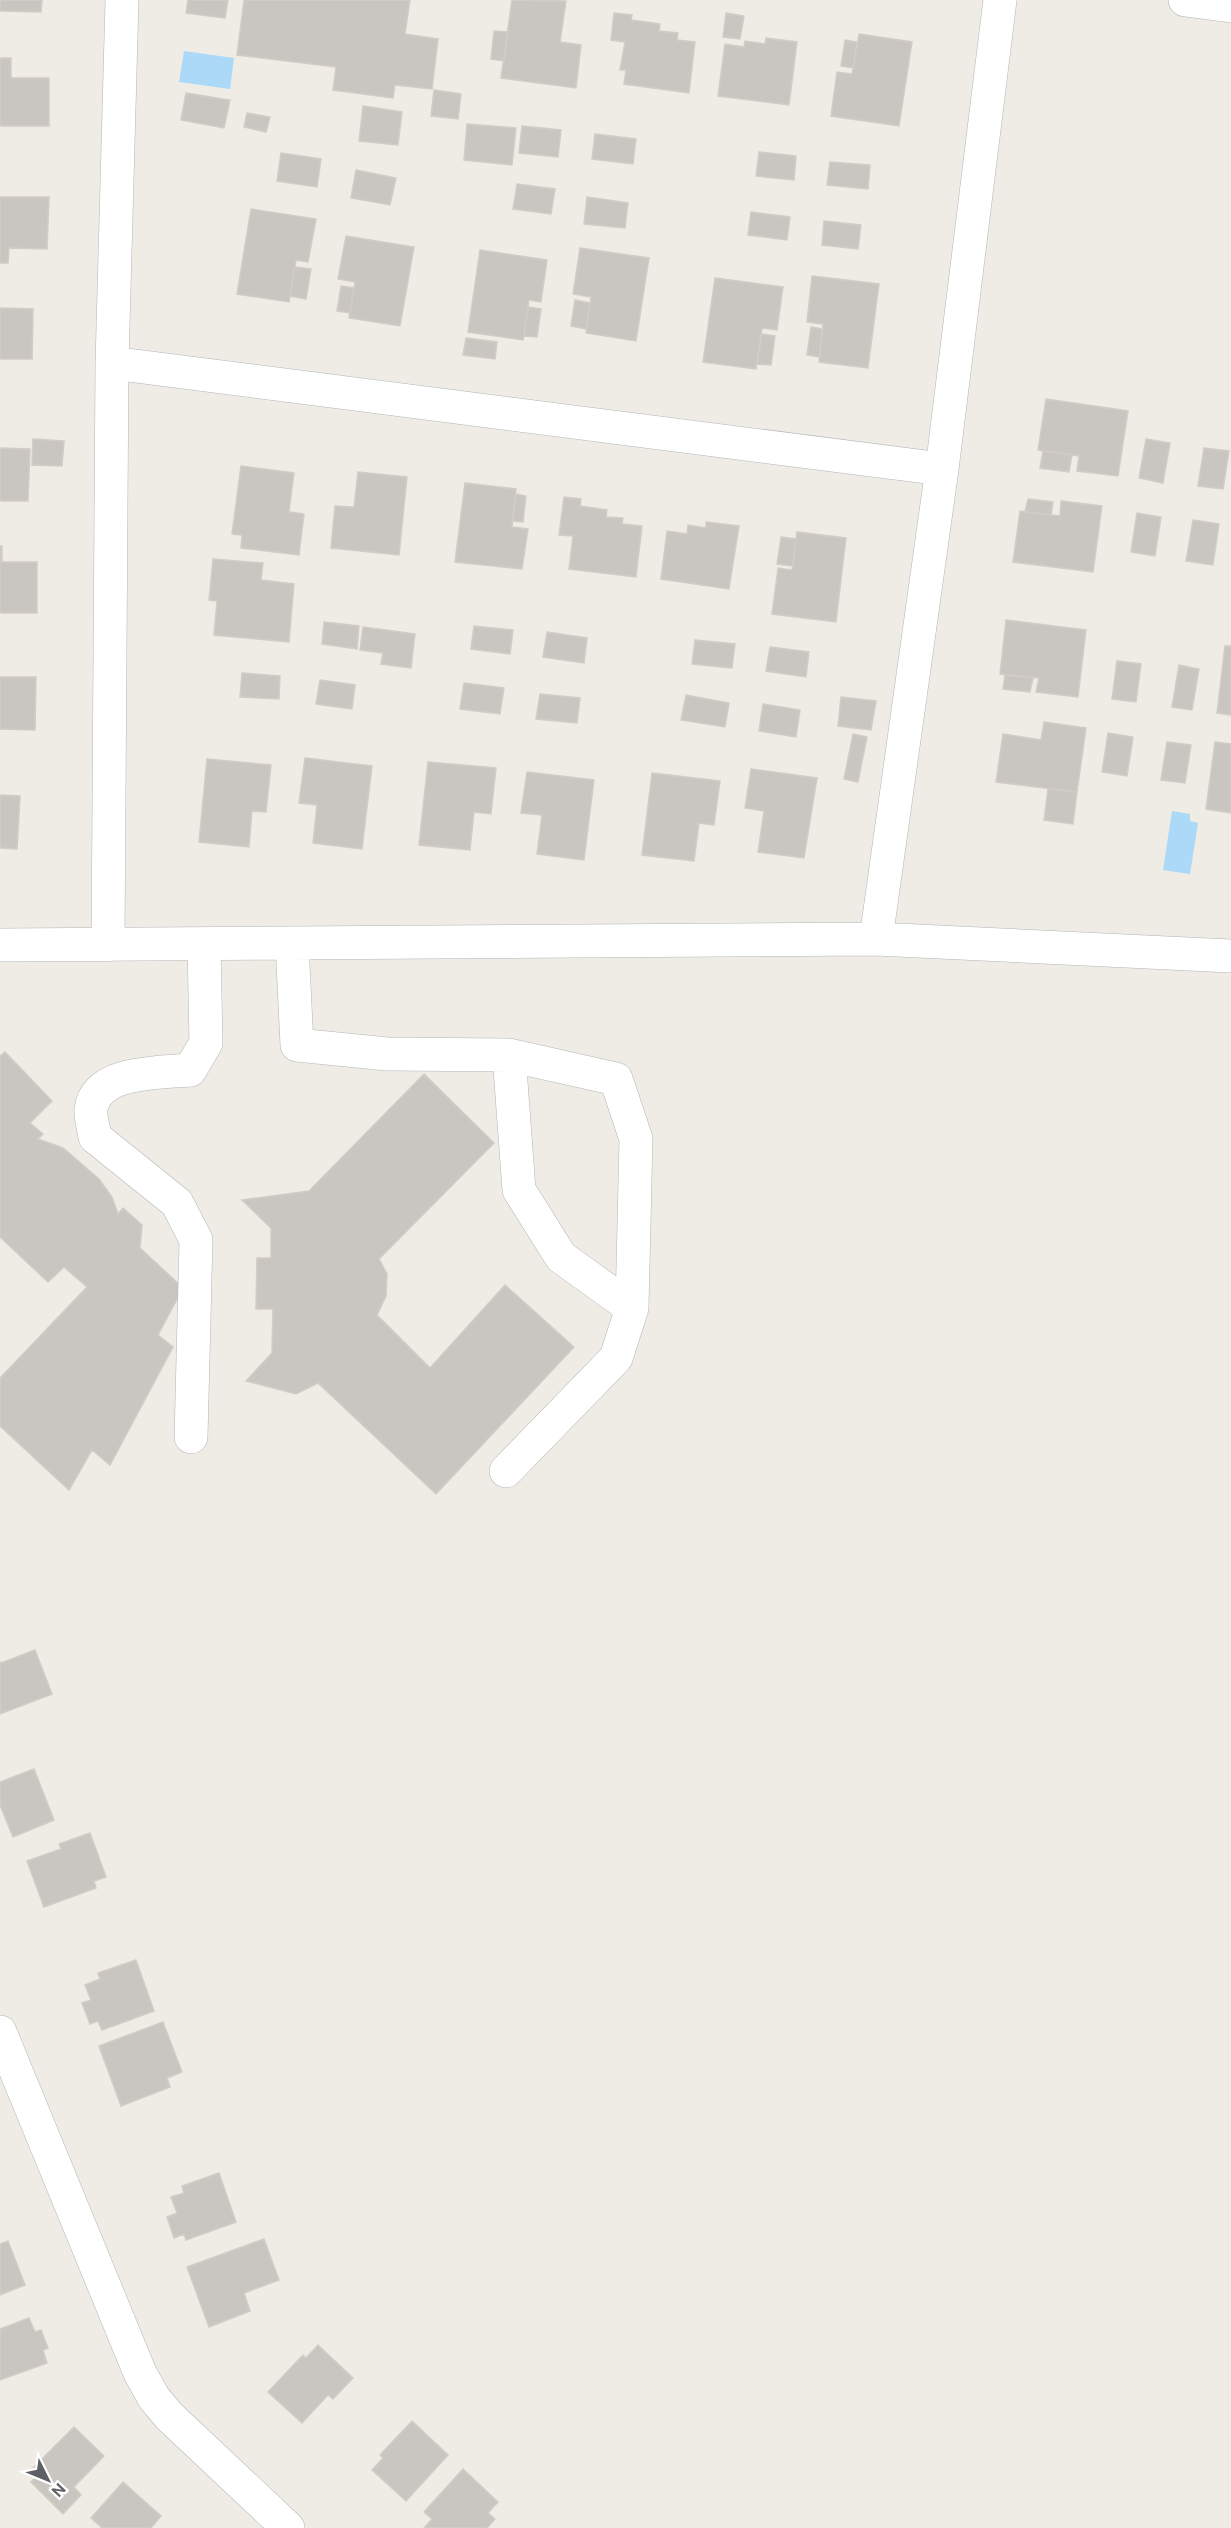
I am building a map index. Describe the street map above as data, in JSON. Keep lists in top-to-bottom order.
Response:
{
  "north": "bottom right"
}
